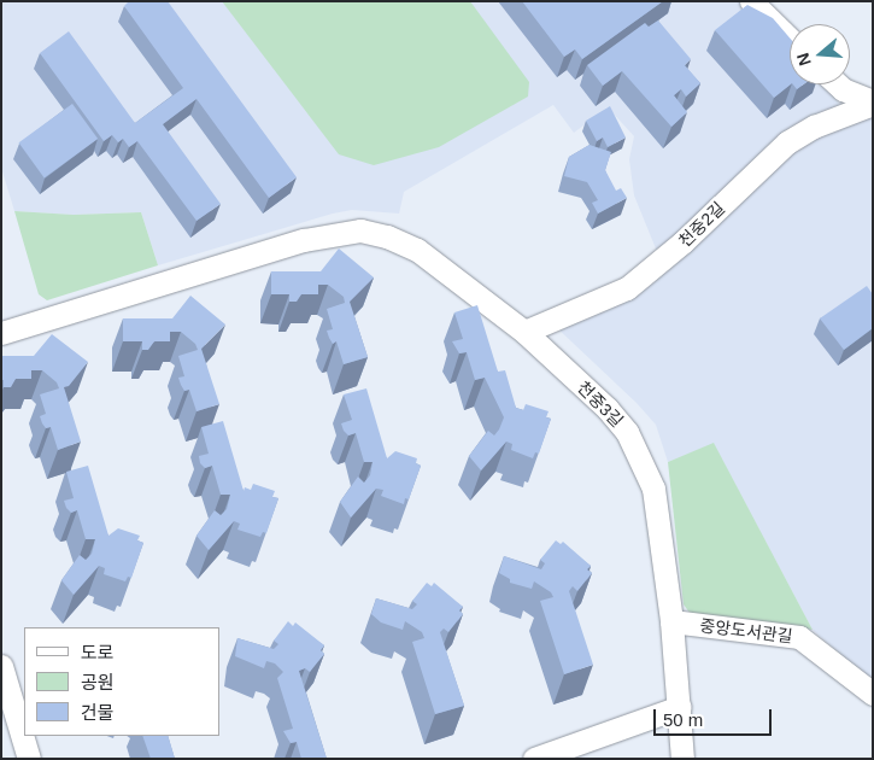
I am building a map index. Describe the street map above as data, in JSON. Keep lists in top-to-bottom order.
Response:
{
  "streets": {
    "street": ["천중2길", "천중3길", "중앙도서관길"]
  },
  "crossings": [
    ["천중2길", "천중3길"],
    ["천중3길", "중앙도서관길"]
  ],
  "legend": ["도로", "공원", "건물"],
  "scale_bar": "50 m",
  "north": "left"
}
